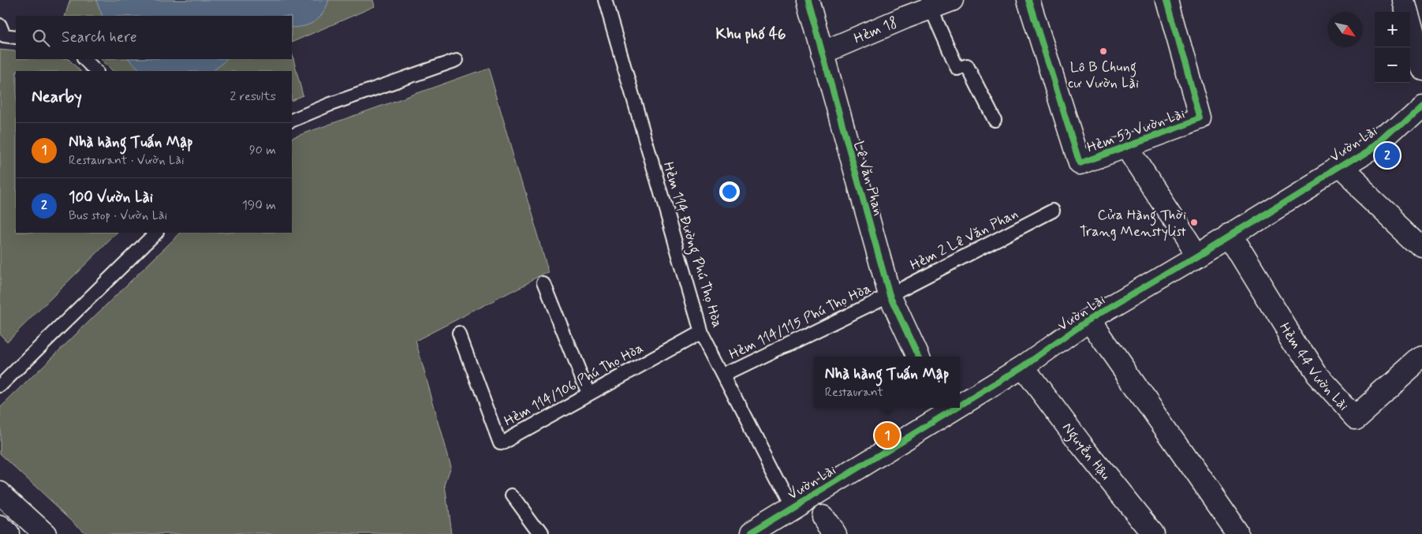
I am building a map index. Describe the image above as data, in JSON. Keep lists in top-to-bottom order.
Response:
{
  "streets": {
    "street": [
      "Hẻm 18",
      "Hẻm 53 Vườn Lài",
      "Vườn Lài",
      "Lê Văn Phan",
      "Hẻm 44 Vườn Lài",
      "Nguyễn Hậu"
    ],
    "lane": [
      "Hẻm 2 Lê Văn Phan",
      "Hẻm 114 Đường Phú Thọ Hòa",
      "Hẻm 114/115 Phú Thọ Hòa",
      "Hẻm 114/106 Phú Thọ Hòa"
    ]
  },
  "crossings": [
    ["Hẻm 18", "Lê Văn Phan"],
    ["Hẻm 53 Vườn Lài", "Vườn Lài"],
    ["Vườn Lài", "Hẻm 114 Đường Phú Thọ Hòa"],
    ["Vườn Lài", "Hẻm 44 Vườn Lài"],
    ["Vườn Lài", "Nguyễn Hậu"],
    ["Lê Văn Phan", "Hẻm 2 Lê Văn Phan"],
    ["Lê Văn Phan", "Hẻm 114/115 Phú Thọ Hòa"],
    ["Hẻm 2 Lê Văn Phan", "Hẻm 114/115 Phú Thọ Hòa"],
    ["Hẻm 114 Đường Phú Thọ Hòa", "Hẻm 114/115 Phú Thọ Hòa"],
    ["Hẻm 114 Đường Phú Thọ Hòa", "Hẻm 114/106 Phú Thọ Hòa"]
  ],
  "districts": ["Khu phố 46"],
  "places": ["Lô B Chung cư Vườn Lài", "Cửa Hàng Thời Trang Menstylist"],
  "north": "bottom right",
  "page": {
    "map_buttons": ["+", "−"],
    "search": "Search here",
    "heading": ["Nearby", "2 results"],
    "list": [
      {
        "mark": "1",
        "name": "Nhà hàng Tuấn Mập",
        "note": "Restaurant · Vườn Lài",
        "value": "90 m"
      },
      {
        "mark": "2",
        "name": "100 Vườn Lài",
        "note": "Bus stop · Vườn Lài",
        "value": "190 m"
      }
    ],
    "pins": ["2", "1"],
    "popup": ["Nhà hàng Tuấn Mập", "Restaurant"]
  }
}
